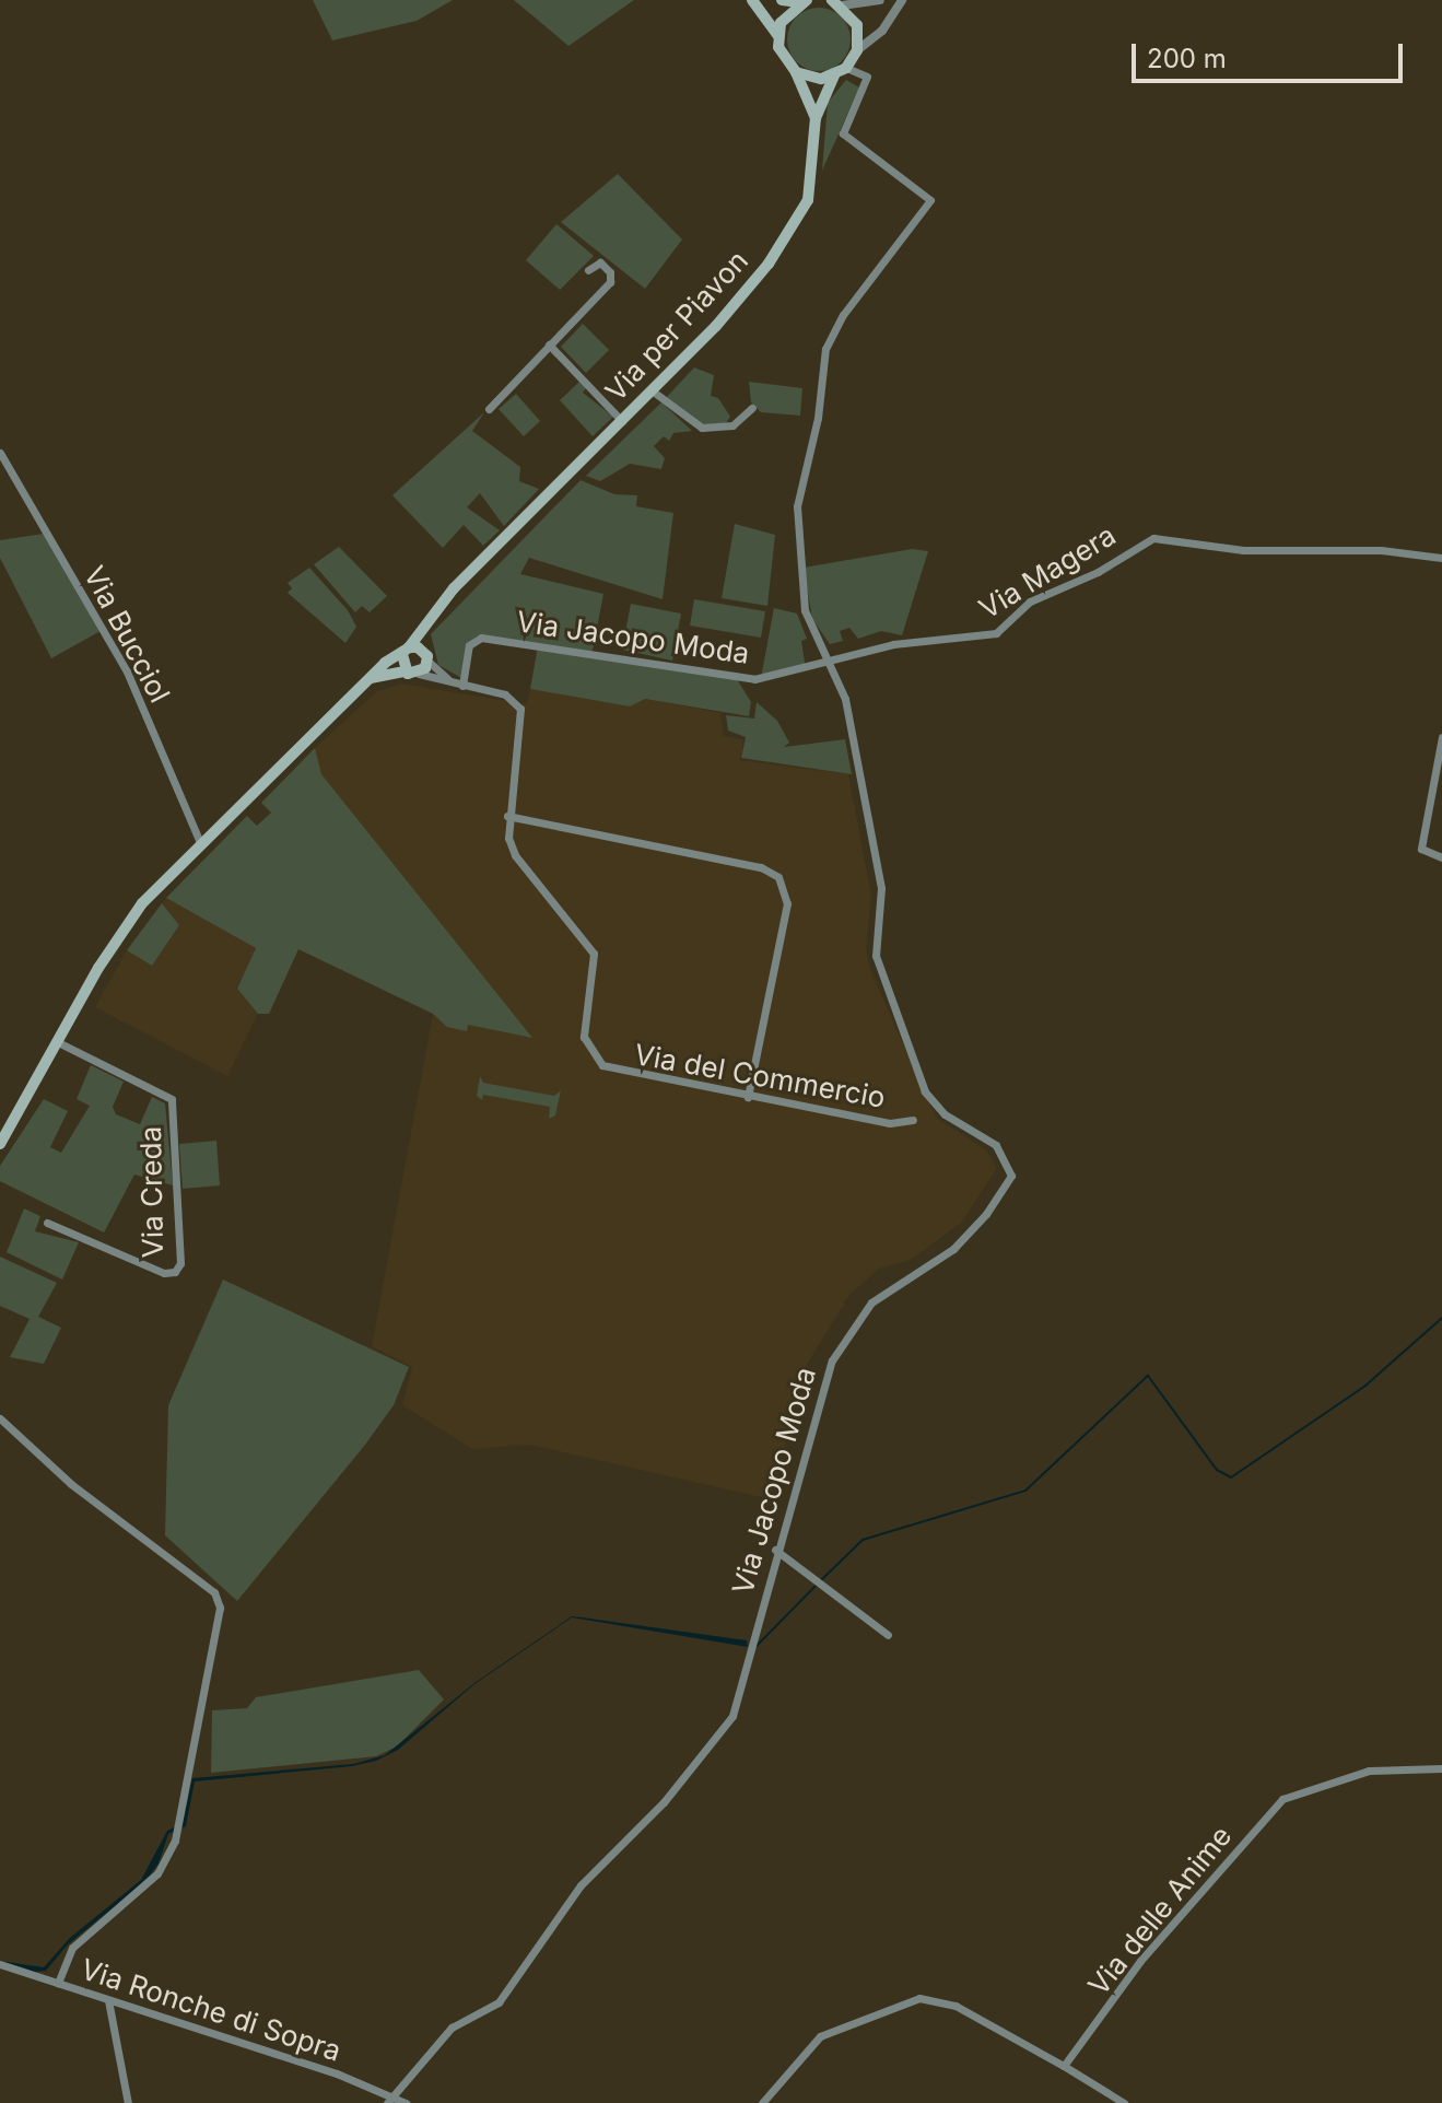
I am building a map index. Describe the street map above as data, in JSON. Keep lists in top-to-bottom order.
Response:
{
  "streets": {
    "main road": ["Via per Piavon"],
    "street": [
      "Via Magera",
      "Via Bucciol",
      "Via Jacopo Moda",
      "Via del Commercio",
      "Via Creda",
      "Via delle Anime",
      "Via Ronche di Sopra"
    ]
  },
  "crossings": [
    ["Via per Piavon", "Via del Commercio"],
    ["Via Magera", "Via Jacopo Moda"],
    ["Via Jacopo Moda", "Via del Commercio"],
    ["Via Jacopo Moda", "Via Ronche di Sopra"]
  ],
  "scale_bar": "200 m"
}
